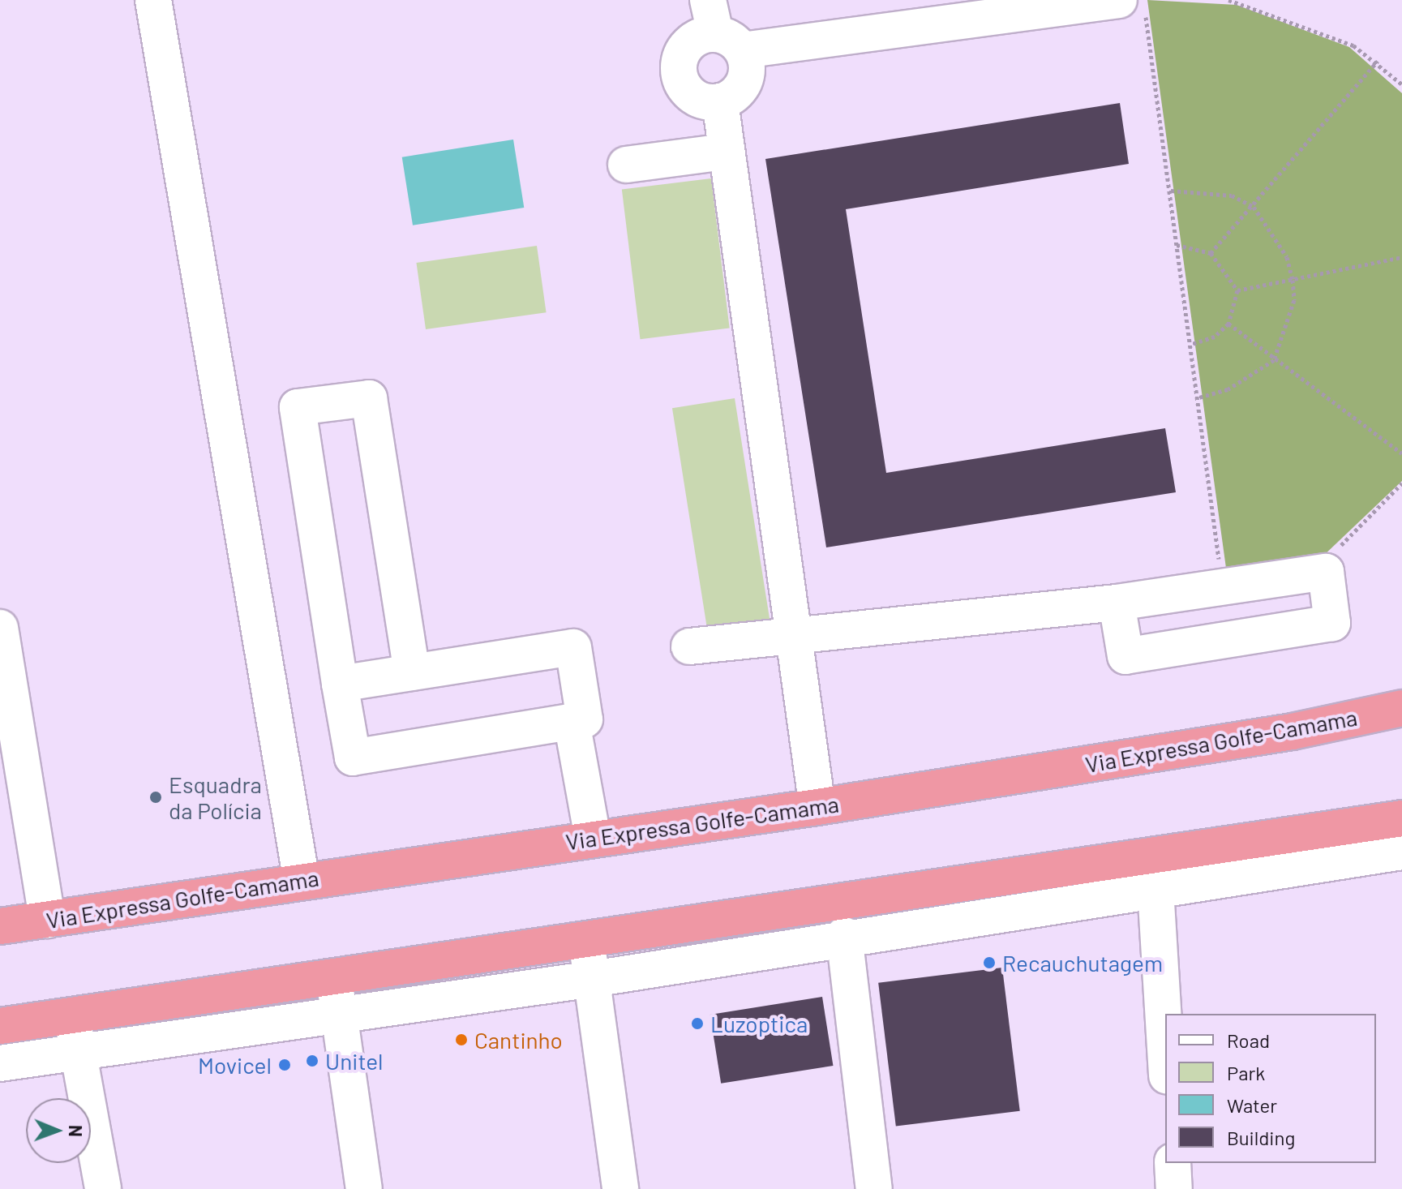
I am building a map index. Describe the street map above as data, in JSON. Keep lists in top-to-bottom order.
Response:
{
  "streets": {
    "highway": ["Via Expressa Golfe-Camama"]
  },
  "places": [
    "Esquadra da Polícia",
    "Recauchutagem",
    "Luzoptica",
    "Cantinho",
    "Unitel",
    "Movicel"
  ],
  "legend": [
    "Road",
    "Park",
    "Water",
    "Building"
  ],
  "north": "right"
}
